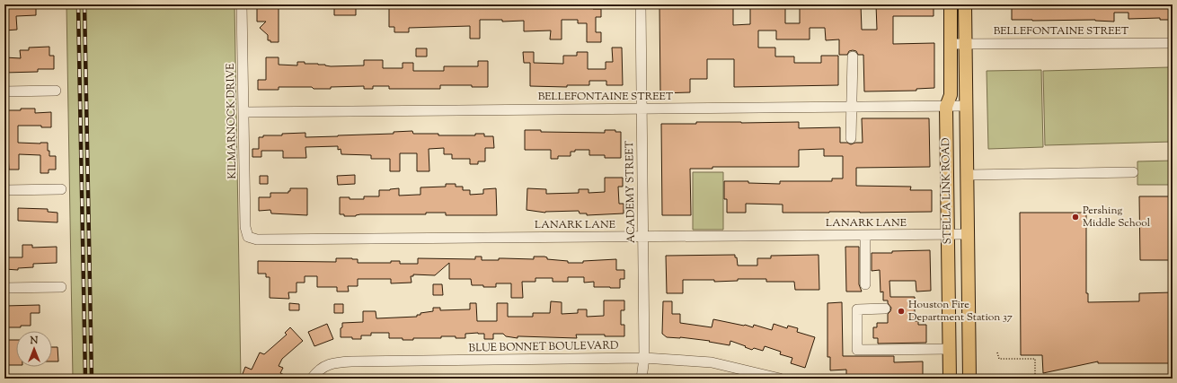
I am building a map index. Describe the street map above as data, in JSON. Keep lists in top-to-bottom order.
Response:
{
  "streets": {
    "main road": ["STELLA LINK ROAD"],
    "street": [
      "BELLEFONTAINE STREET",
      "KILMARNOCK DRIVE",
      "ACADEMY STREET",
      "LANARK LANE",
      "BLUE BONNET BOULEVARD"
    ]
  },
  "crossings": [
    ["BELLEFONTAINE STREET", "KILMARNOCK DRIVE"],
    ["BELLEFONTAINE STREET", "STELLA LINK ROAD"],
    ["BELLEFONTAINE STREET", "ACADEMY STREET"],
    ["KILMARNOCK DRIVE", "LANARK LANE"],
    ["STELLA LINK ROAD", "LANARK LANE"],
    ["ACADEMY STREET", "LANARK LANE"],
    ["ACADEMY STREET", "BLUE BONNET BOULEVARD"]
  ],
  "places": ["Pershing Middle School", "Houston Fire Department Station 37"],
  "north": "top"
}
